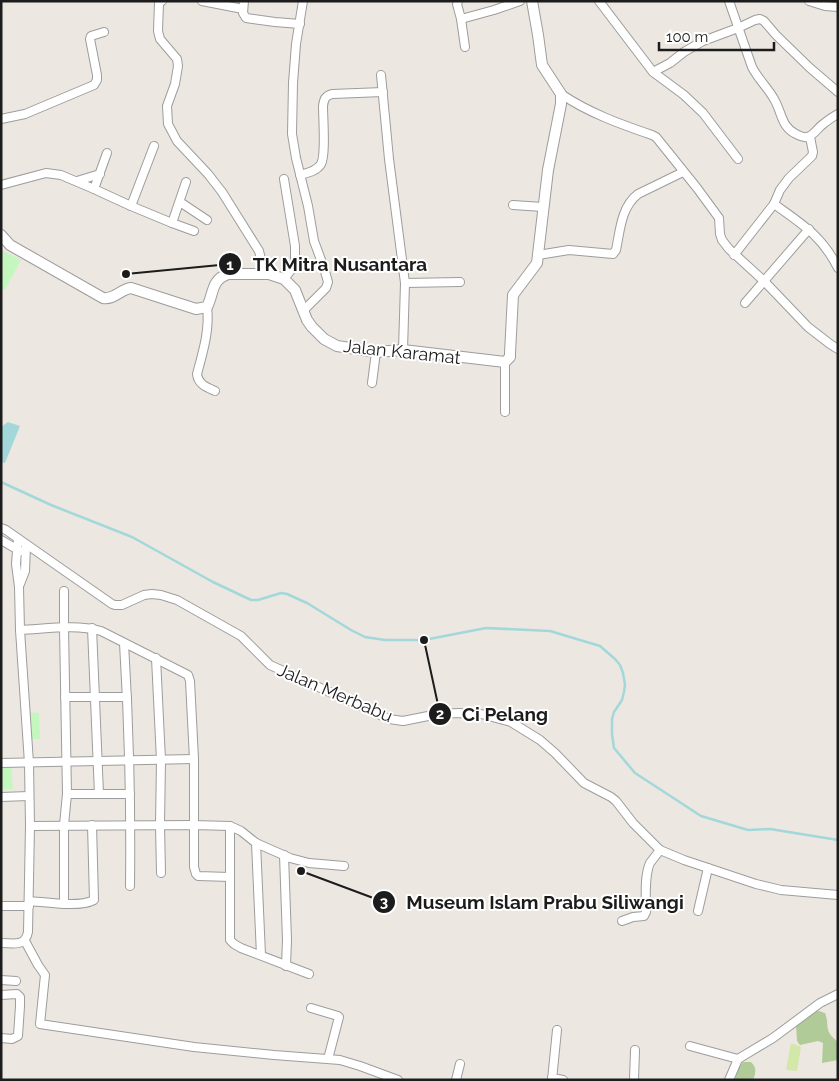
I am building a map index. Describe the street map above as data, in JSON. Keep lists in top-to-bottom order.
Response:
{
  "streets": {
    "street": ["Jalan Karamat", "Jalan Merbabu"]
  },
  "places": ["TK Mitra Nusantara", "Ci Pelang", "Museum Islam Prabu Siliwangi"],
  "scale_bar": "100 m"
}
